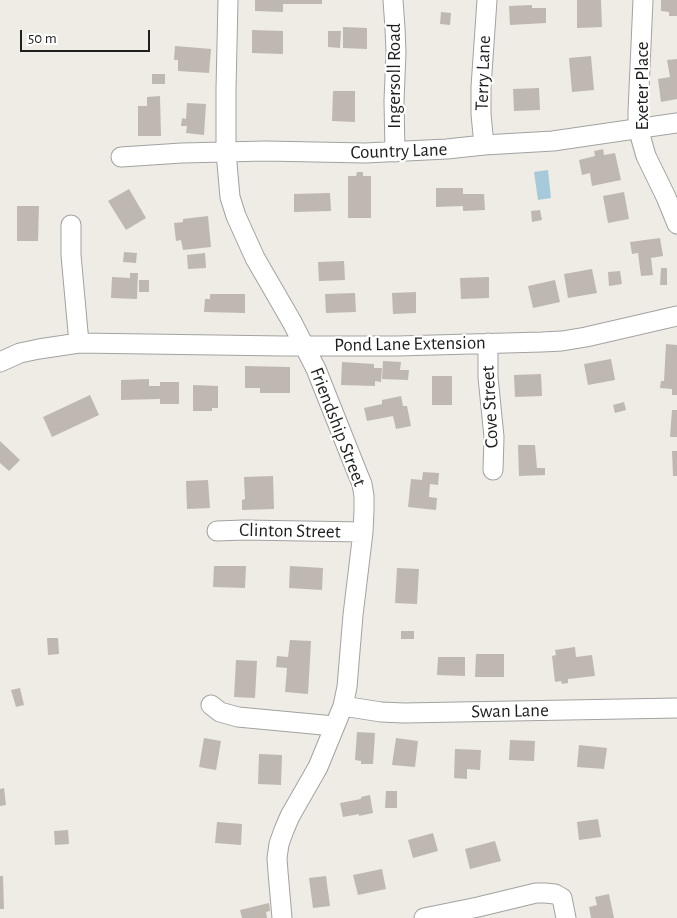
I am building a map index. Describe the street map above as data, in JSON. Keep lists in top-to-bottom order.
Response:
{
  "streets": {
    "street": [
      "Terry Lane",
      "Ingersoll Road",
      "Exeter Place",
      "Country Lane",
      "Pond Lane Extension",
      "Cove Street",
      "Friendship Street",
      "Clinton Street",
      "Swan Lane"
    ]
  },
  "crossings": [
    ["Terry Lane", "Country Lane"],
    ["Ingersoll Road", "Country Lane"],
    ["Exeter Place", "Country Lane"],
    ["Country Lane", "Friendship Street"],
    ["Pond Lane Extension", "Cove Street"],
    ["Pond Lane Extension", "Friendship Street"],
    ["Friendship Street", "Clinton Street"],
    ["Friendship Street", "Swan Lane"]
  ],
  "scale_bar": "50 m"
}
